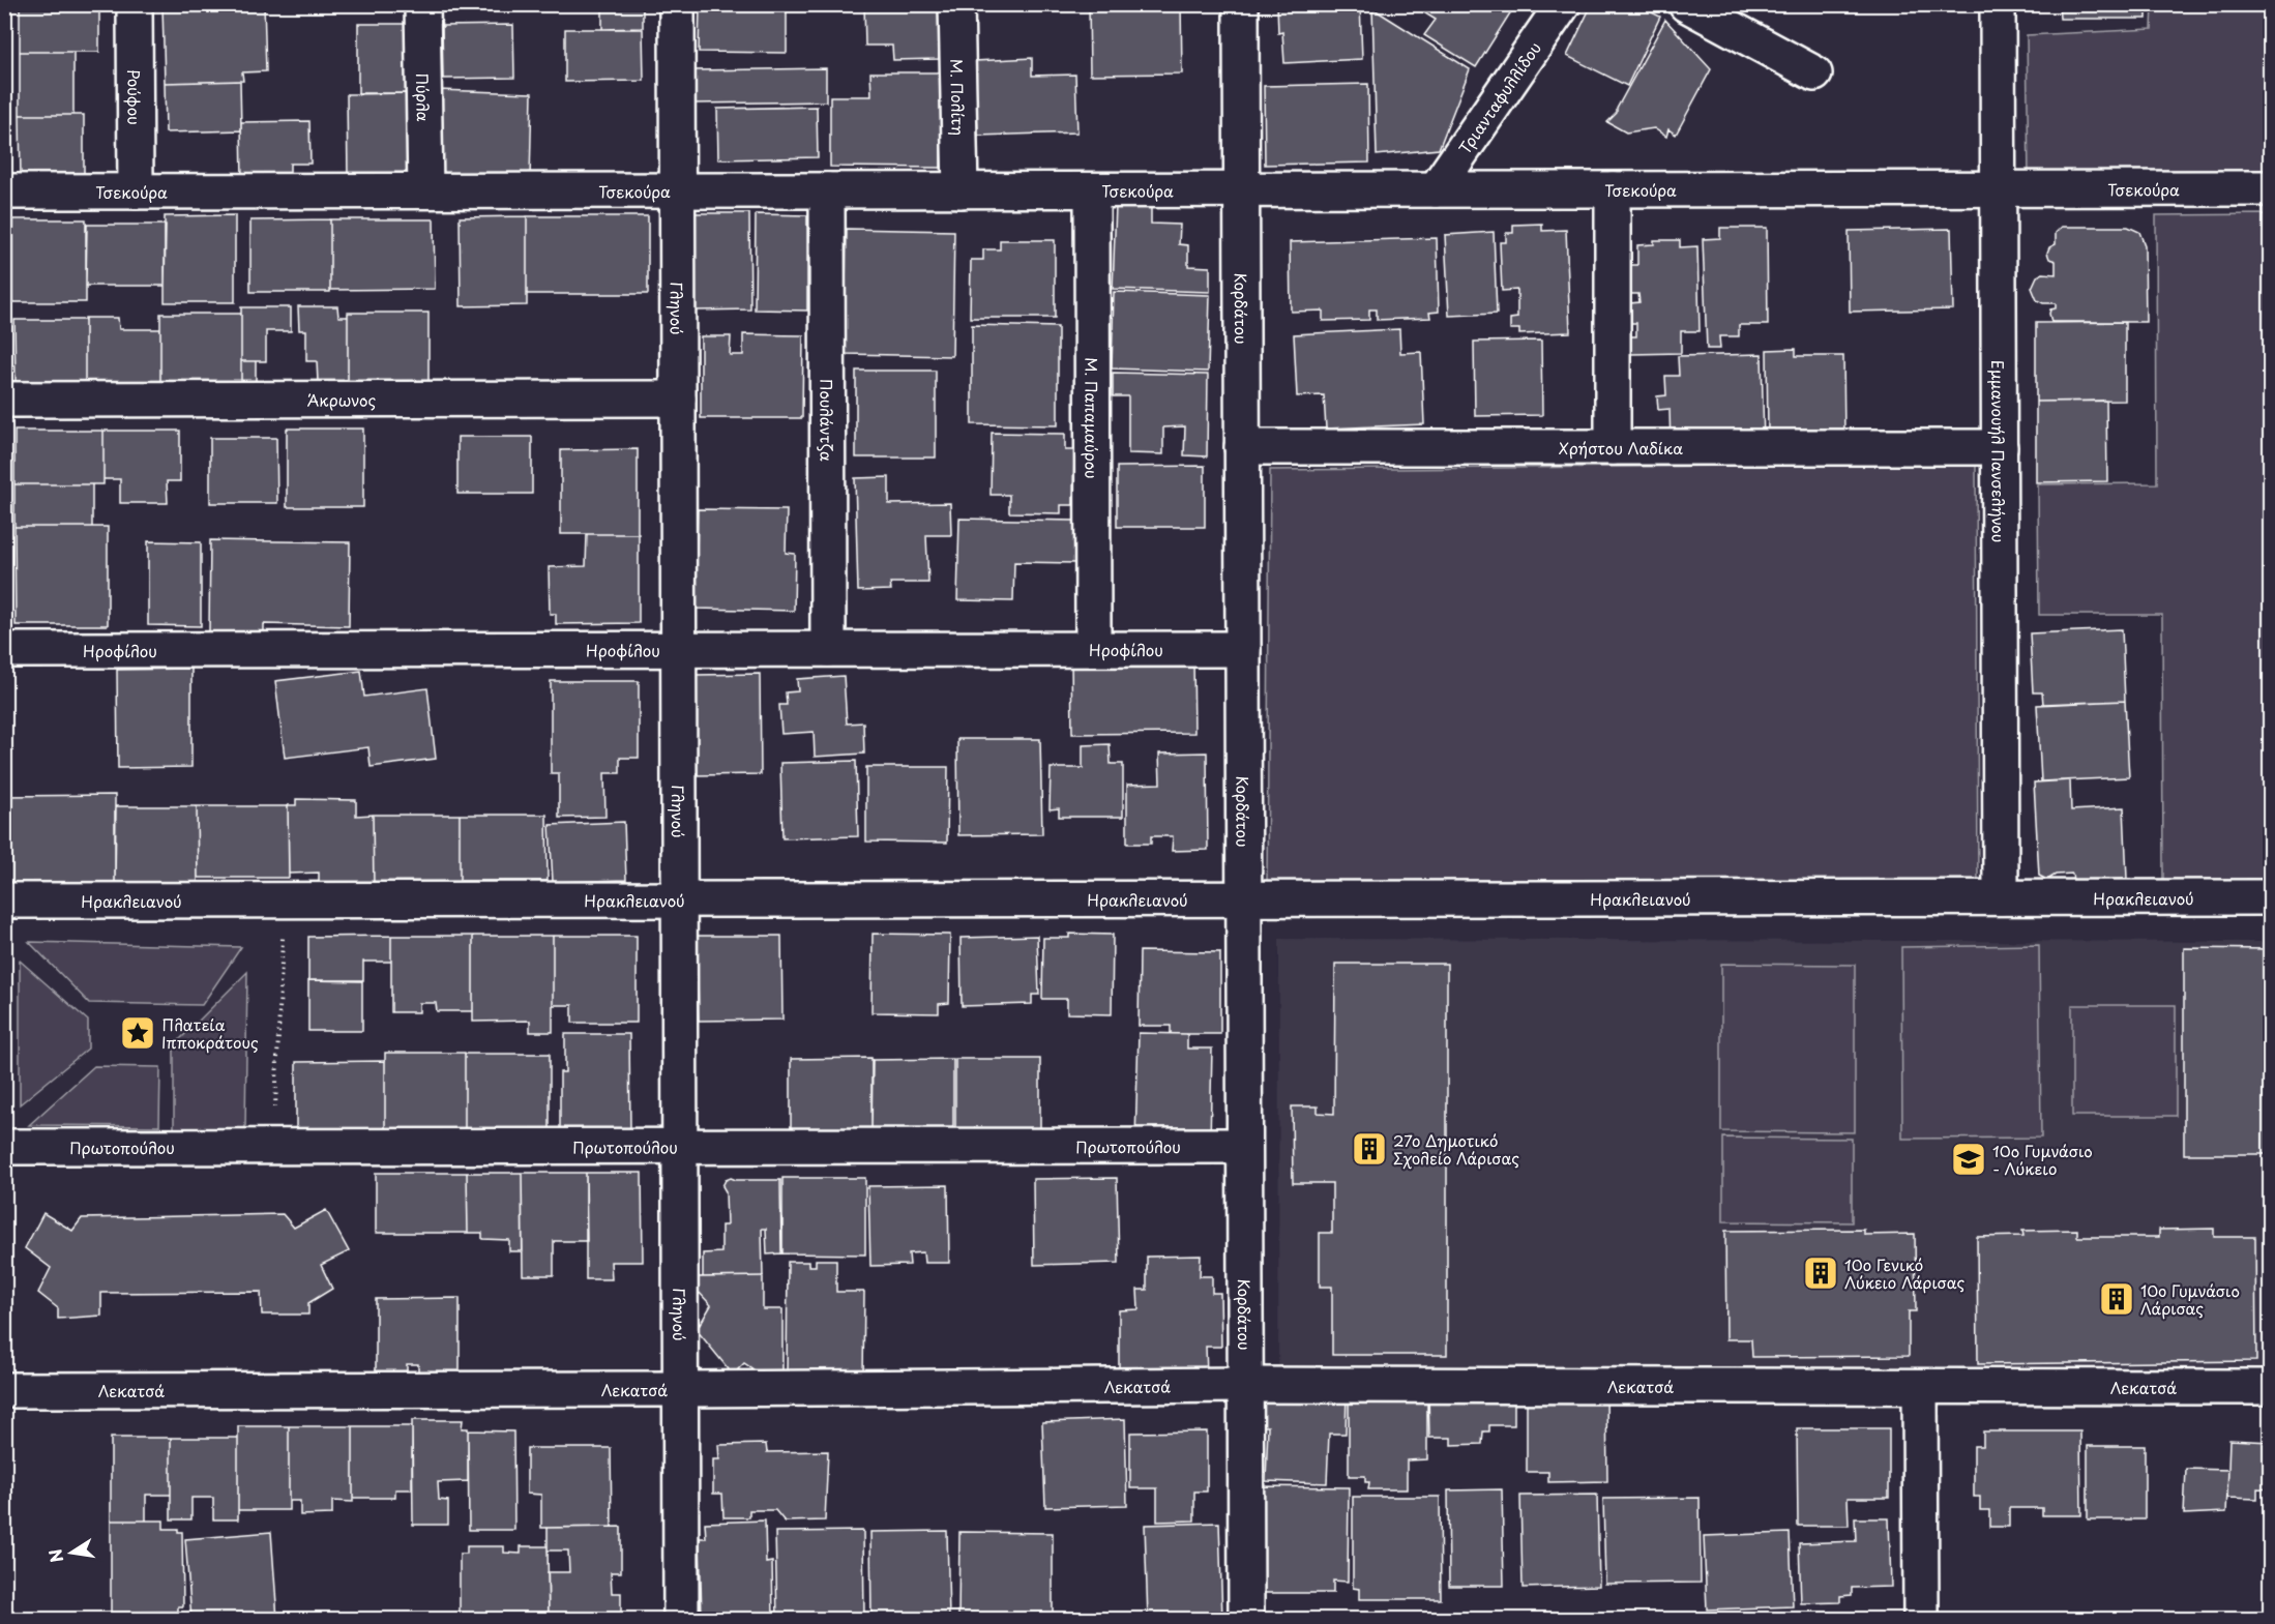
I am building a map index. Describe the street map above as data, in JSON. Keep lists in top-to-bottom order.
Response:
{
  "streets": {
    "street": [
      "Πύρλα",
      "Μ. Πολίτη",
      "Τριανταφυλλίδου",
      "Ρούφου",
      "Τσεκούρα",
      "Γληνού",
      "Κορδάτου",
      "Άκρωνος",
      "Μ. Παπαμαύρου",
      "Πουλάντζα",
      "Χρήστου Λαδίκα",
      "Εμμανουήλ Πανσελήνου",
      "Ηροφίλου",
      "Ηρακλειανού",
      "Πρωτοπούλου",
      "Λεκατσά"
    ]
  },
  "crossings": [
    ["Πύρλα", "Τσεκούρα"],
    ["Μ. Πολίτη", "Τσεκούρα"],
    ["Τριανταφυλλίδου", "Τσεκούρα"],
    ["Ρούφου", "Τσεκούρα"],
    ["Τσεκούρα", "Γληνού"],
    ["Τσεκούρα", "Κορδάτου"],
    ["Τσεκούρα", "Μ. Παπαμαύρου"],
    ["Τσεκούρα", "Πουλάντζα"],
    ["Τσεκούρα", "Εμμανουήλ Πανσελήνου"],
    ["Γληνού", "Άκρωνος"],
    ["Γληνού", "Ηροφίλου"],
    ["Γληνού", "Ηρακλειανού"],
    ["Γληνού", "Πρωτοπούλου"],
    ["Γληνού", "Λεκατσά"],
    ["Κορδάτου", "Χρήστου Λαδίκα"],
    ["Κορδάτου", "Ηροφίλου"],
    ["Κορδάτου", "Ηρακλειανού"],
    ["Κορδάτου", "Πρωτοπούλου"],
    ["Κορδάτου", "Λεκατσά"],
    ["Μ. Παπαμαύρου", "Ηροφίλου"],
    ["Πουλάντζα", "Ηροφίλου"],
    ["Χρήστου Λαδίκα", "Εμμανουήλ Πανσελήνου"],
    ["Εμμανουήλ Πανσελήνου", "Ηρακλειανού"]
  ],
  "places": {
    "place": ["Πλατεία Ιπποκράτους"],
    "building": ["27ο Δημοτικό Σχολείο Λάρισας", "10ο Γενικό Λύκειο Λάρισας", "10o Γυμνάσιο Λάρισας"],
    "school or university": ["10ο Γυμνάσιο - Λύκειο"]
  },
  "north": "left"
}
